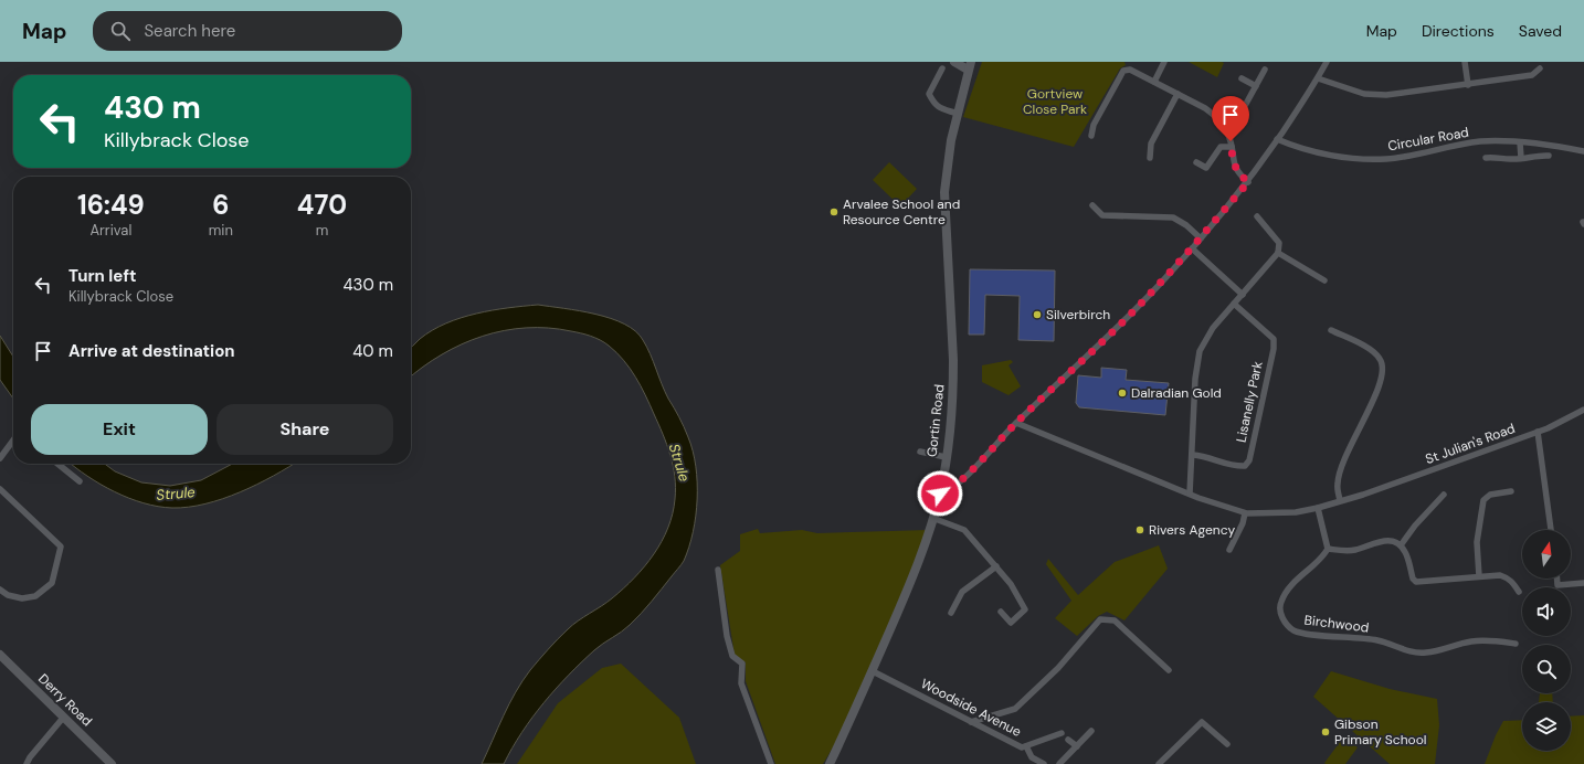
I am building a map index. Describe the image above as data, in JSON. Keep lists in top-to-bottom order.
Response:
{
  "streets": {
    "main road": ["Gortin Road", "Derry Road"],
    "street": [
      "Circular Road",
      "Lisanelly Park",
      "St Julian's Road",
      "Birchwood",
      "Woodside Avenue"
    ]
  },
  "crossings": [
    ["Gortin Road", "Woodside Avenue"]
  ],
  "water": ["Strule"],
  "parks": ["Gortview Close Park"],
  "places": [
    "Arvalee School and Resource Centre",
    "Silverbirch",
    "Dalradian Gold",
    "Rivers Agency",
    "Gibson Primary School"
  ],
  "north": "top",
  "page": {
    "header": "Map",
    "search": "Search here",
    "nav": ["Map", "Directions", "Saved"],
    "turn": ["430 m", "Killybrack Close"],
    "eta": [
      "16:49",
      "Arrival",
      "6",
      "min",
      "470",
      "m"
    ],
    "list": [
      {
        "name": "Turn left",
        "note": "Killybrack Close",
        "value": "430 m"
      },
      {
        "name": "Arrive at destination",
        "value": "40 m"
      }
    ],
    "buttons": ["Exit", "Share"]
  }
}
